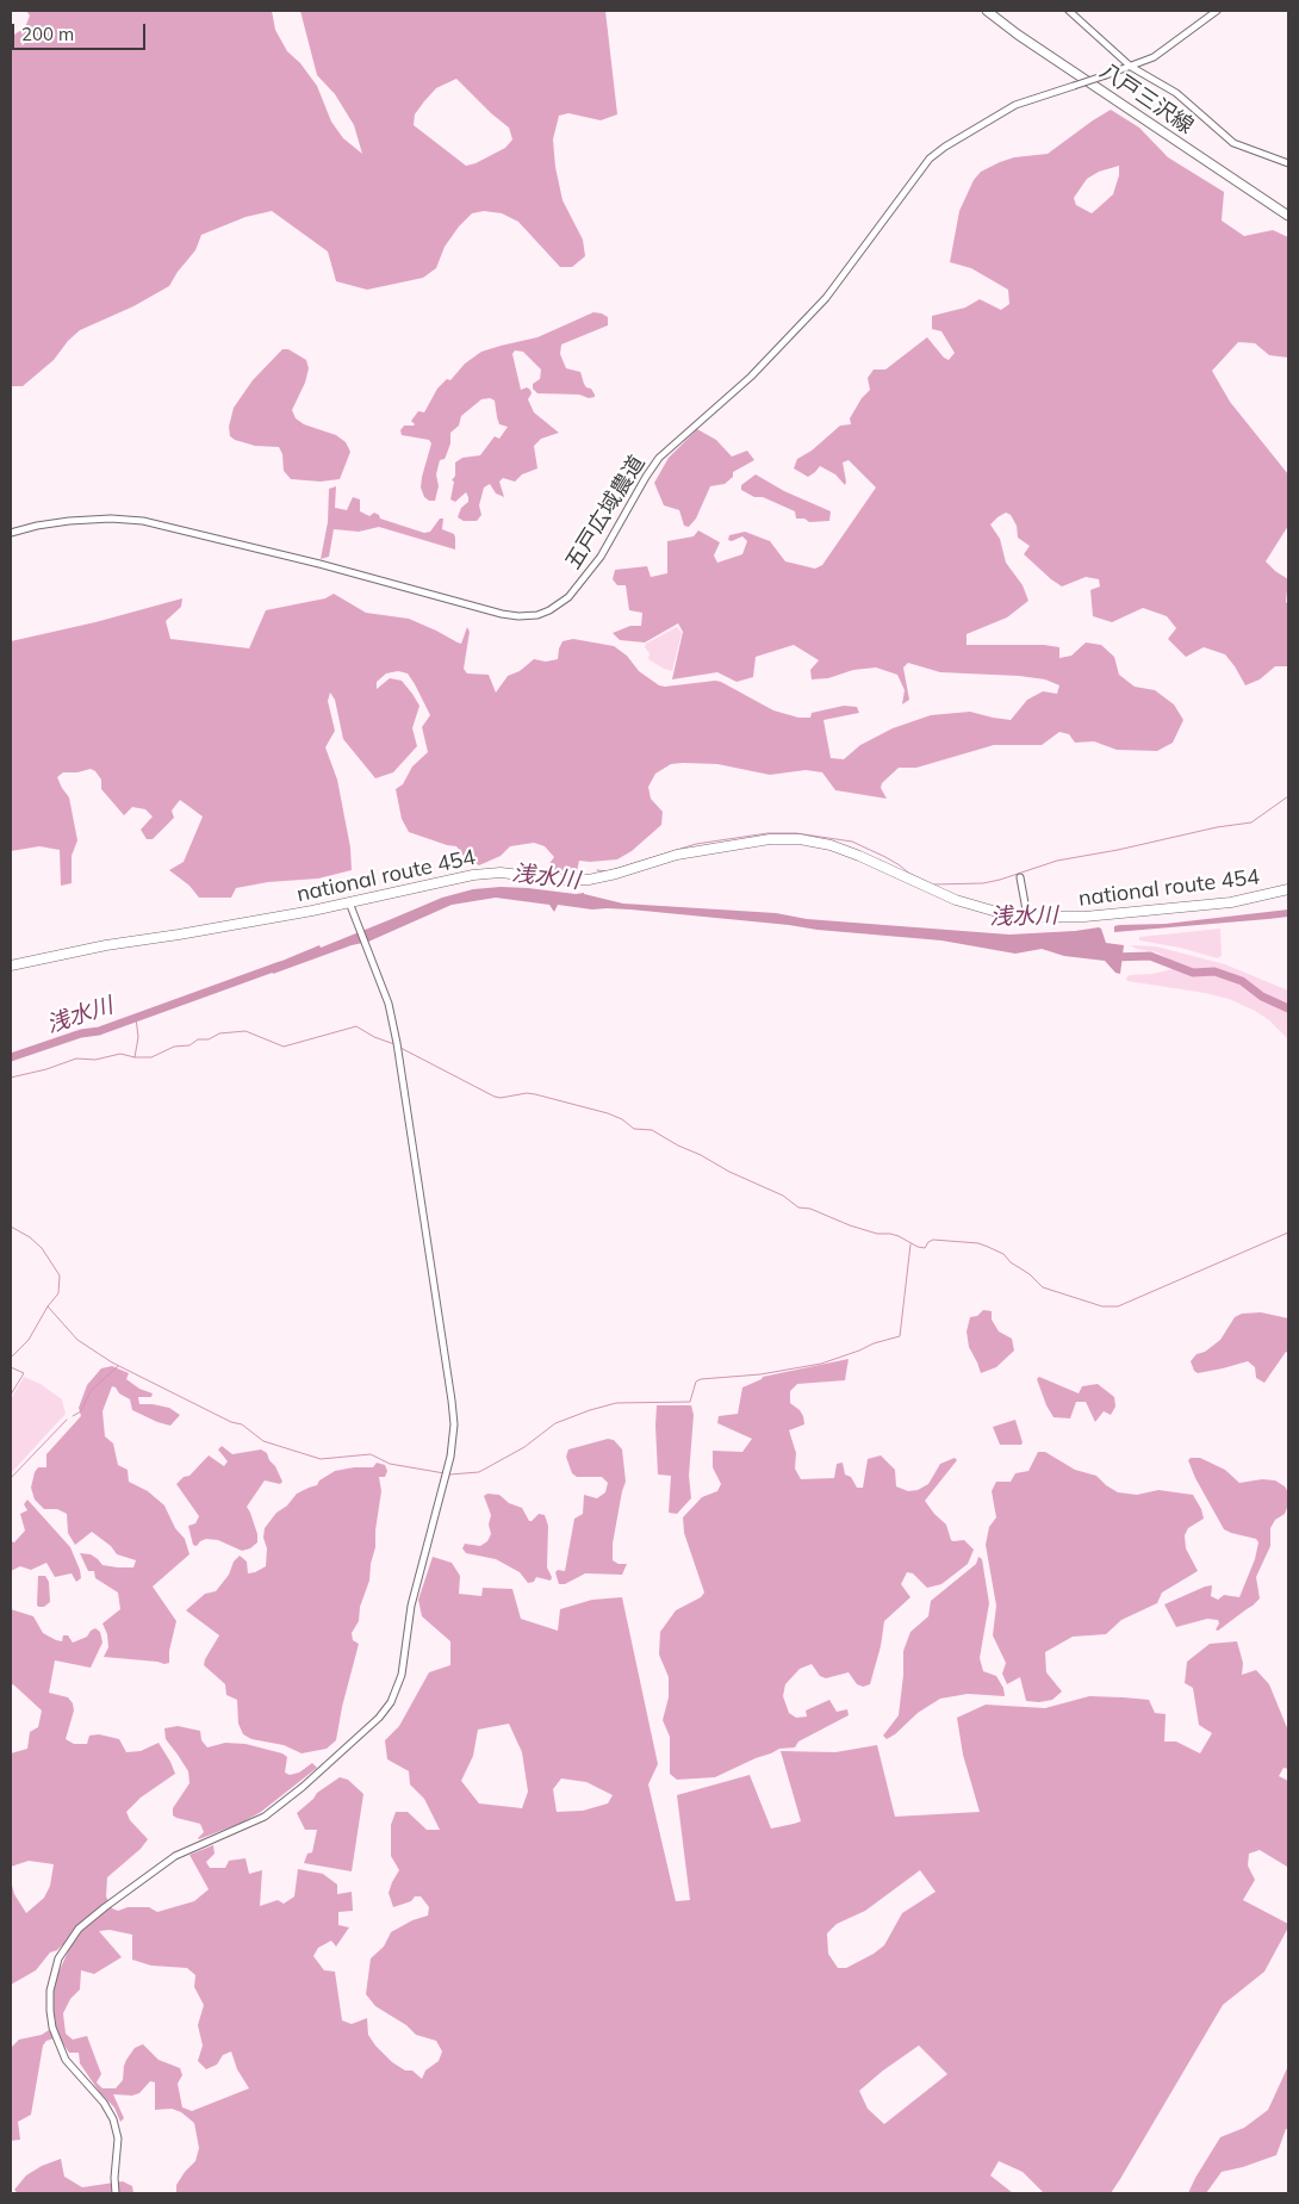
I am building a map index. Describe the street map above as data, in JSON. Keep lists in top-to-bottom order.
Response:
{
  "streets": {
    "highway": ["national route 454"],
    "main road": ["八戸三沢線"],
    "street": ["五戸広域農道"]
  },
  "water": ["浅水川"],
  "scale_bar": "200 m"
}
